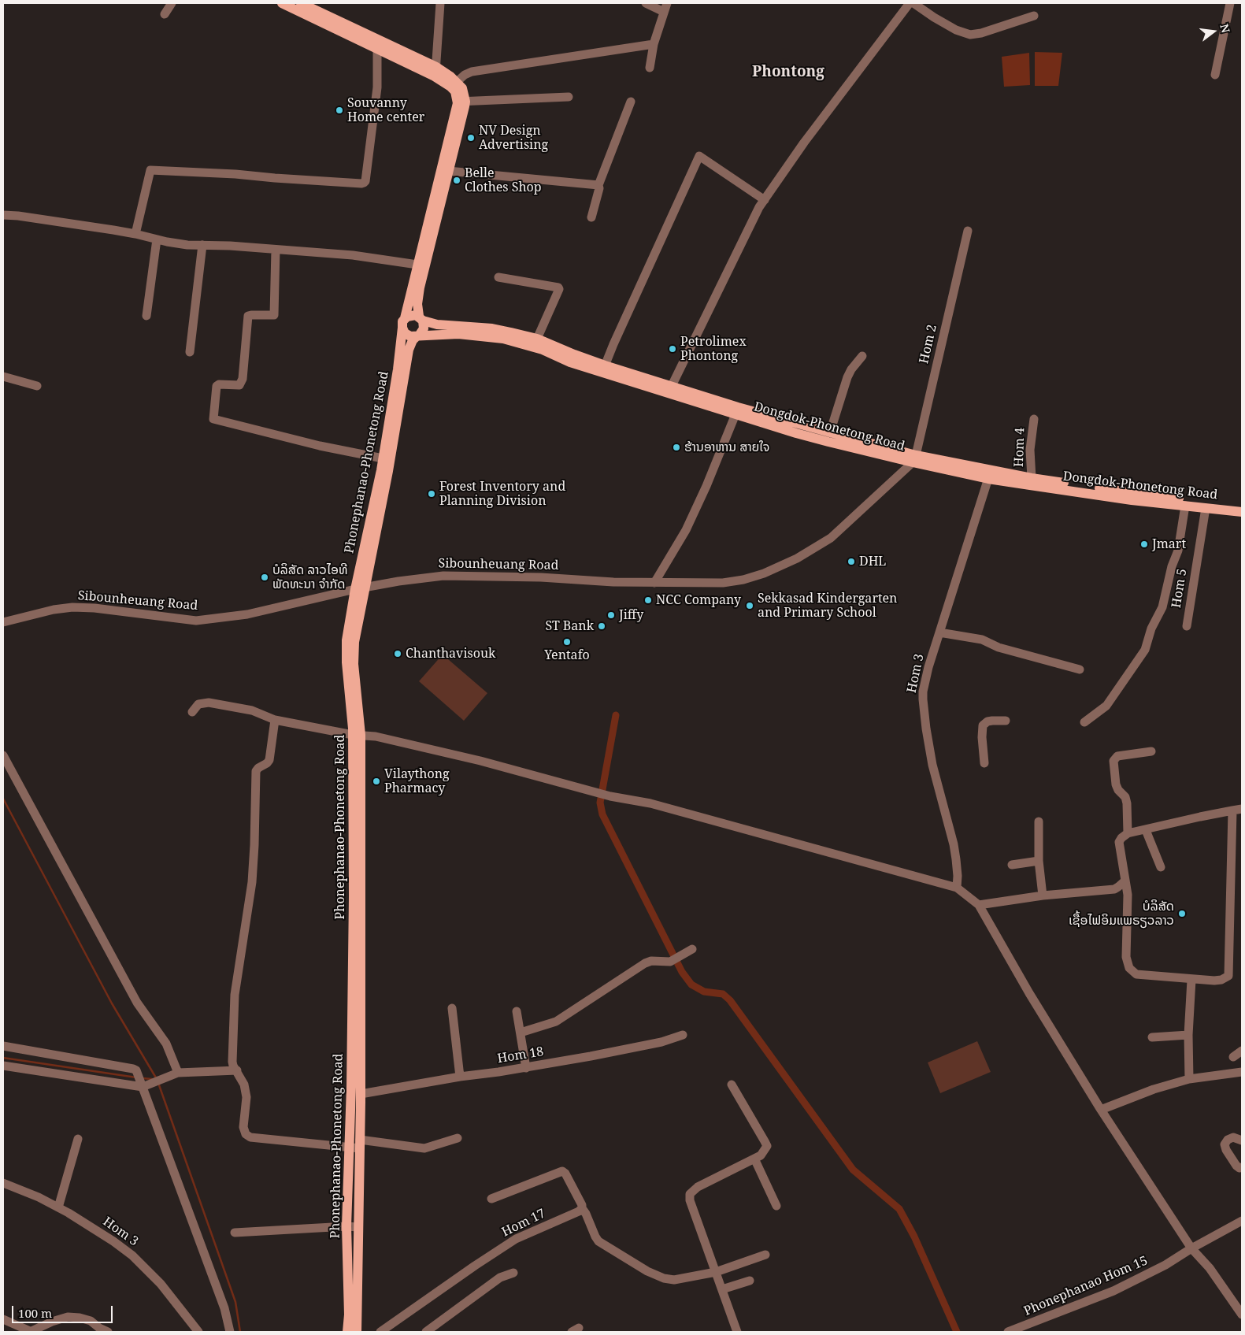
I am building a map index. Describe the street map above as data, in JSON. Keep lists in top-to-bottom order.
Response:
{
  "streets": {
    "main road": ["Dongdok-Phonetong Road", "Phonephanao-Phonetong Road"],
    "street": [
      "Hom 2",
      "Hom 4",
      "Sibounheuang Road",
      "Hom 5",
      "Hom 3",
      "Hom 18",
      "Hom 17",
      "Phonephanao Hom 15"
    ]
  },
  "crossings": [
    ["Hom 2", "Dongdok-Phonetong Road"],
    ["Hom 2", "Sibounheuang Road"],
    ["Dongdok-Phonetong Road", "Hom 4"],
    ["Dongdok-Phonetong Road", "Phonephanao-Phonetong Road"],
    ["Dongdok-Phonetong Road", "Sibounheuang Road"],
    ["Dongdok-Phonetong Road", "Hom 5"],
    ["Dongdok-Phonetong Road", "Hom 3"],
    ["Phonephanao-Phonetong Road", "Sibounheuang Road"],
    ["Phonephanao-Phonetong Road", "Hom 18"]
  ],
  "districts": ["Phontong"],
  "places": [
    "Souvanny Home center",
    "NV Design Advertising",
    "Belle Clothes Shop",
    "Petrolimex Phontong",
    "ຮ້ານອາຫານ ສາຍໃຈ",
    "Forest Inventory and Planning Division",
    "Jmart",
    "DHL",
    "ບໍລິສັດ ລາວໄອທີ ພັດທະນາ ຈຳກັດ",
    "NCC Company",
    "Sekkasad Kindergarten and Primary School",
    "Jiffy",
    "ST Bank",
    "Yentafo",
    "Chanthavisouk",
    "Vilaythong Pharmacy",
    "ບໍລິສັດ ເຊື້ອໄຟອິມແພຣຽວລາວ"
  ],
  "scale_bar": "100 m",
  "north": "right"
}
